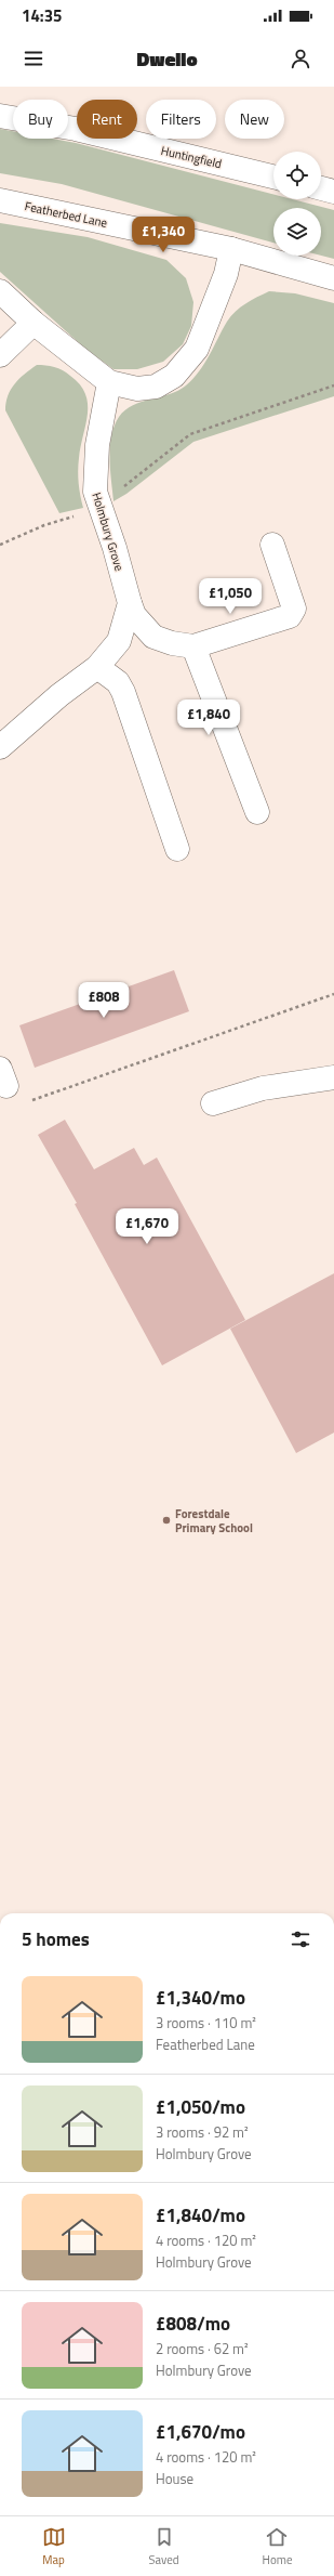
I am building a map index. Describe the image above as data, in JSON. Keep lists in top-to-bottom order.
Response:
{
  "streets": {
    "street": ["Huntingfield", "Featherbed Lane", "Holmbury Grove"]
  },
  "places": ["Forestdale Primary School"],
  "page": {
    "status": "14:35",
    "header": "Dwello",
    "chip": [
      "Buy",
      "Rent",
      "Filters",
      "New"
    ],
    "price": [
      "£1,340",
      "£1,050",
      "£1,840",
      "£808",
      "£1,670"
    ],
    "heading": "5 homes",
    "list": [
      {
        "name": "£1,340/mo",
        "note": "3 rooms · 110 m² · Featherbed Lane"
      },
      {
        "name": "£1,050/mo",
        "note": "3 rooms · 92 m² · Holmbury Grove"
      },
      {
        "name": "£1,840/mo",
        "note": "4 rooms · 120 m² · Holmbury Grove"
      },
      {
        "name": "£808/mo",
        "note": "2 rooms · 62 m² · Holmbury Grove"
      },
      {
        "name": "£1,670/mo",
        "note": "4 rooms · 120 m² · House"
      }
    ],
    "tabs": ["Map", "Saved", "Home"]
  }
}
